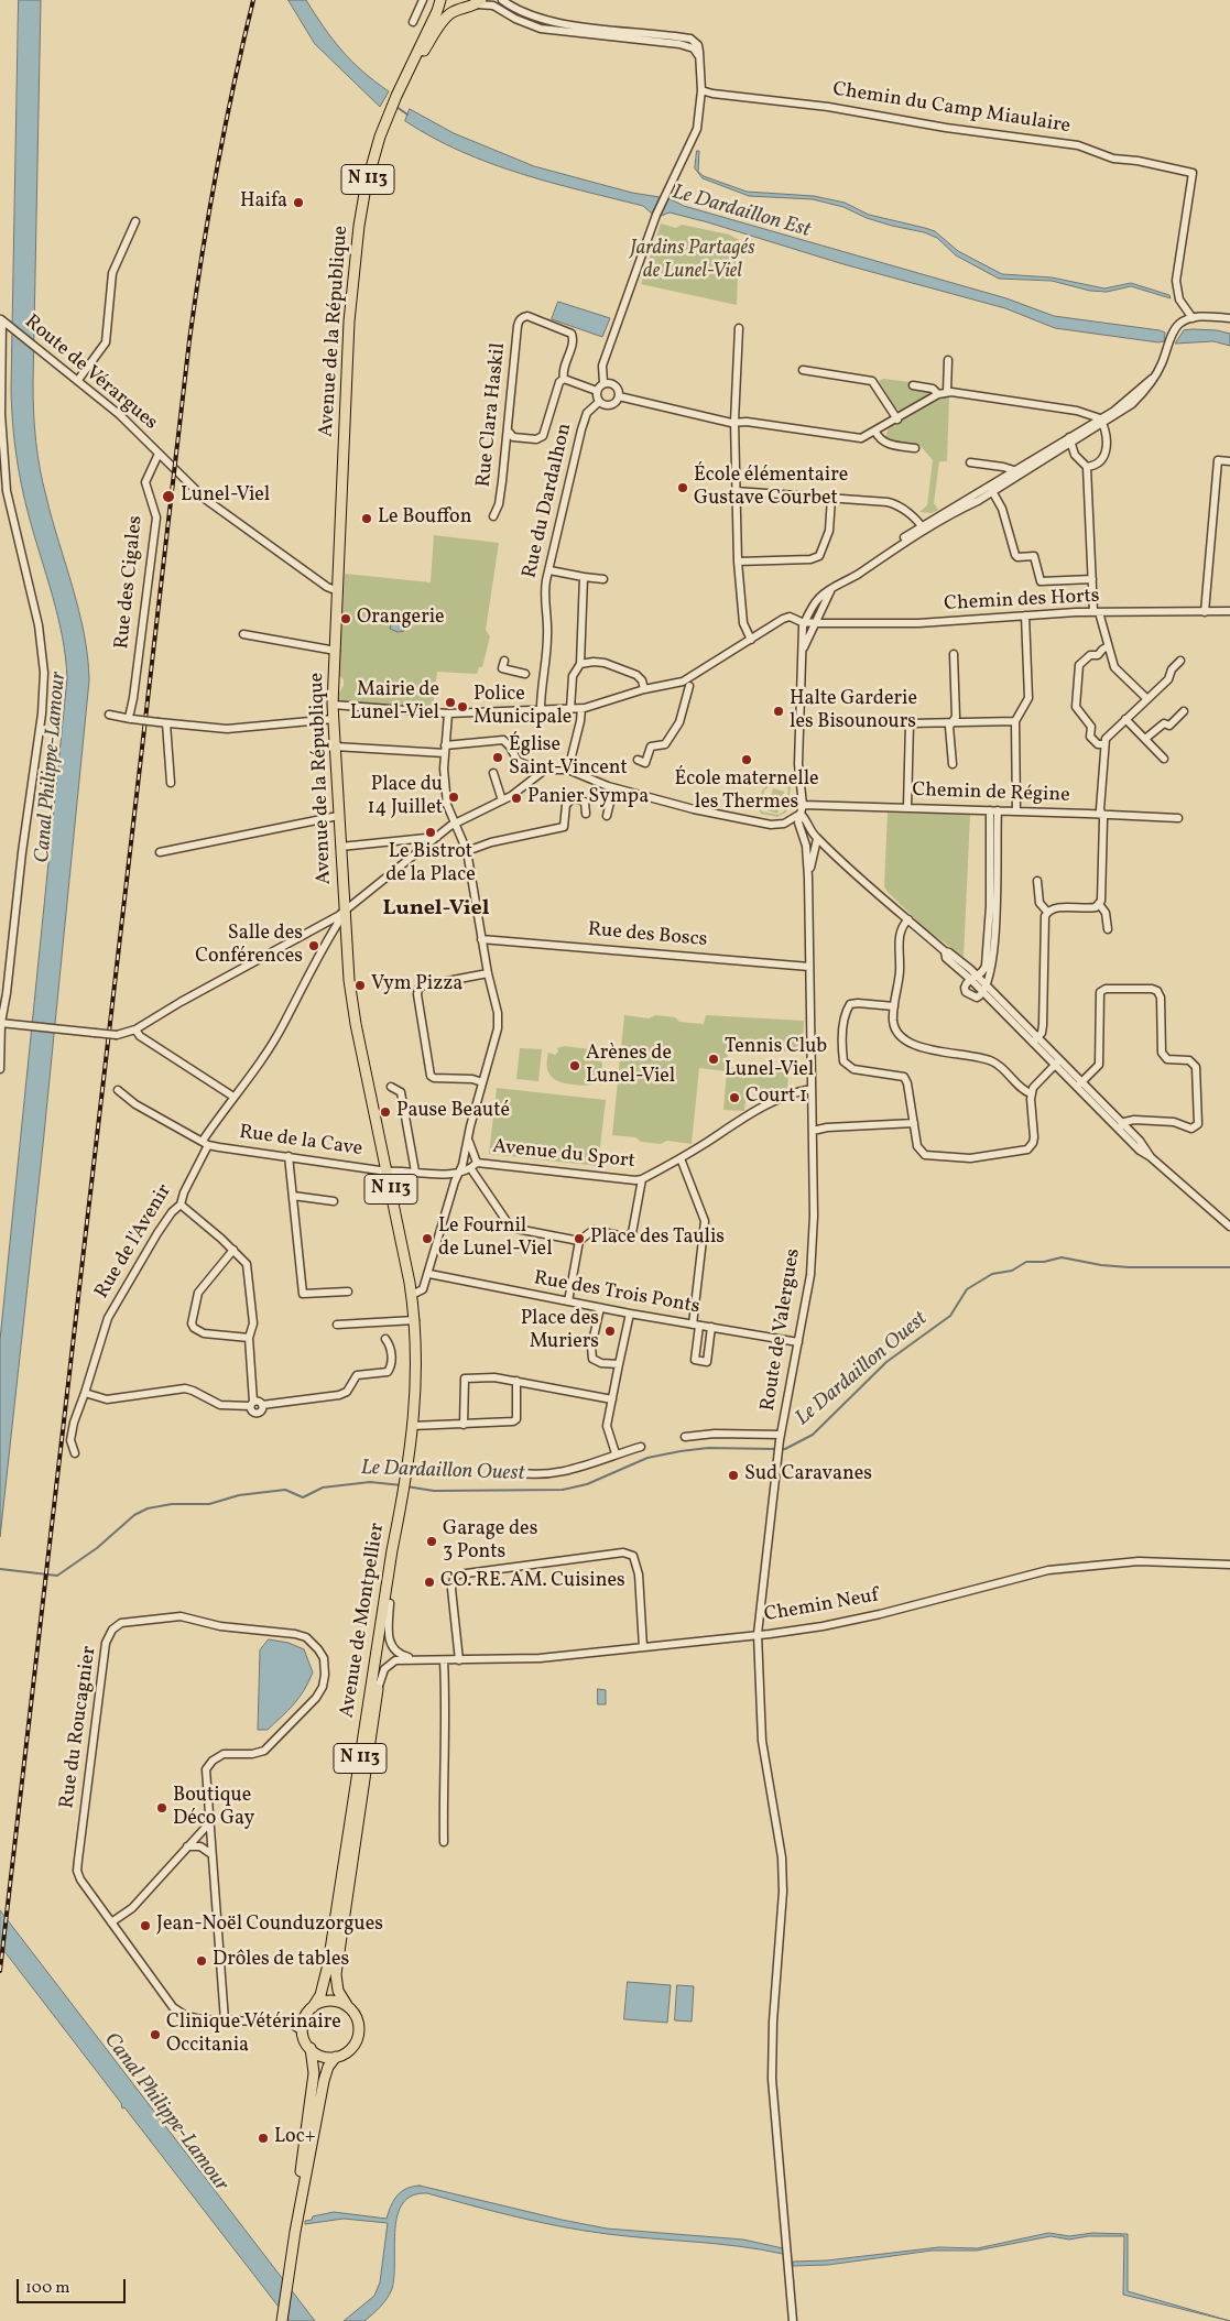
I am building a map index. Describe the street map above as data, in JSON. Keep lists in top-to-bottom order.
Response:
{
  "streets": {
    "main road": ["N 113", "Avenue de la République", "Avenue de Montpellier"],
    "street": [
      "Chemin du Camp Miaulaire",
      "Route de Vérargues",
      "Rue Clara Haskil",
      "Rue du Dardalhon",
      "Rue des Cigales",
      "Chemin des Horts",
      "Chemin de Régine",
      "Rue des Boscs",
      "Rue de la Cave",
      "Avenue du Sport",
      "Rue de l'Avenir",
      "Rue des Trois Ponts",
      "Route de Valergues",
      "Chemin Neuf",
      "Rue du Roucagnier"
    ]
  },
  "crossings": [
    ["N 113", "Avenue de la République"],
    ["Avenue de la République", "Route de Vérargues"],
    ["Avenue de la République", "Chemin des Horts"],
    ["Avenue de la République", "Rue de la Cave"],
    ["Avenue de la République", "Rue de l'Avenir"],
    ["Avenue de la République", "Avenue de Montpellier"],
    ["Route de Vérargues", "Rue des Cigales"],
    ["Rue du Dardalhon", "Chemin des Horts"],
    ["Chemin des Horts", "Route de Valergues"],
    ["Chemin de Régine", "Route de Valergues"],
    ["Rue des Boscs", "Route de Valergues"],
    ["Rue de la Cave", "Avenue du Sport"],
    ["Rue de la Cave", "Rue de l'Avenir"],
    ["Avenue du Sport", "Route de Valergues"],
    ["Rue des Trois Ponts", "Route de Valergues"],
    ["Route de Valergues", "Chemin Neuf"],
    ["Avenue de Montpellier", "Rue du Roucagnier"]
  ],
  "districts": ["Lunel-Viel"],
  "water": ["Le Dardaillon Est", "Canal Philippe-Lamour", "Le Dardaillon Ouest"],
  "parks": ["Jardins Partagés de Lunel-Viel"],
  "places": [
    "Haifa",
    "École élémentaire Gustave Courbet",
    "Lunel-Viel",
    "Le Bouffon",
    "Orangerie",
    "Mairie de Lunel-Viel",
    "Police Municipale",
    "Halte Garderie les Bisounours",
    "Église Saint-Vincent",
    "École maternelle les Thermes",
    "Place du 14 Juillet",
    "Panier Sympa",
    "Le Bistrot de la Place",
    "Salle des Conférences",
    "Vym Pizza",
    "Tennis Club Lunel-Viel",
    "Arènes de Lunel-Viel",
    "Court 1",
    "Pause Beauté",
    "Le Fournil de Lunel-Viel",
    "Place des Taulis",
    "Place des Muriers",
    "Sud Caravanes",
    "Garage des 3 Ponts",
    "CO. RE. AM. Cuisines",
    "Boutique Déco Gay",
    "Jean-Noël Counduzorgues",
    "Drôles de tables",
    "Clinique Vétérinaire Occitania",
    "Loc+"
  ],
  "scale_bar": "100 m"
}
